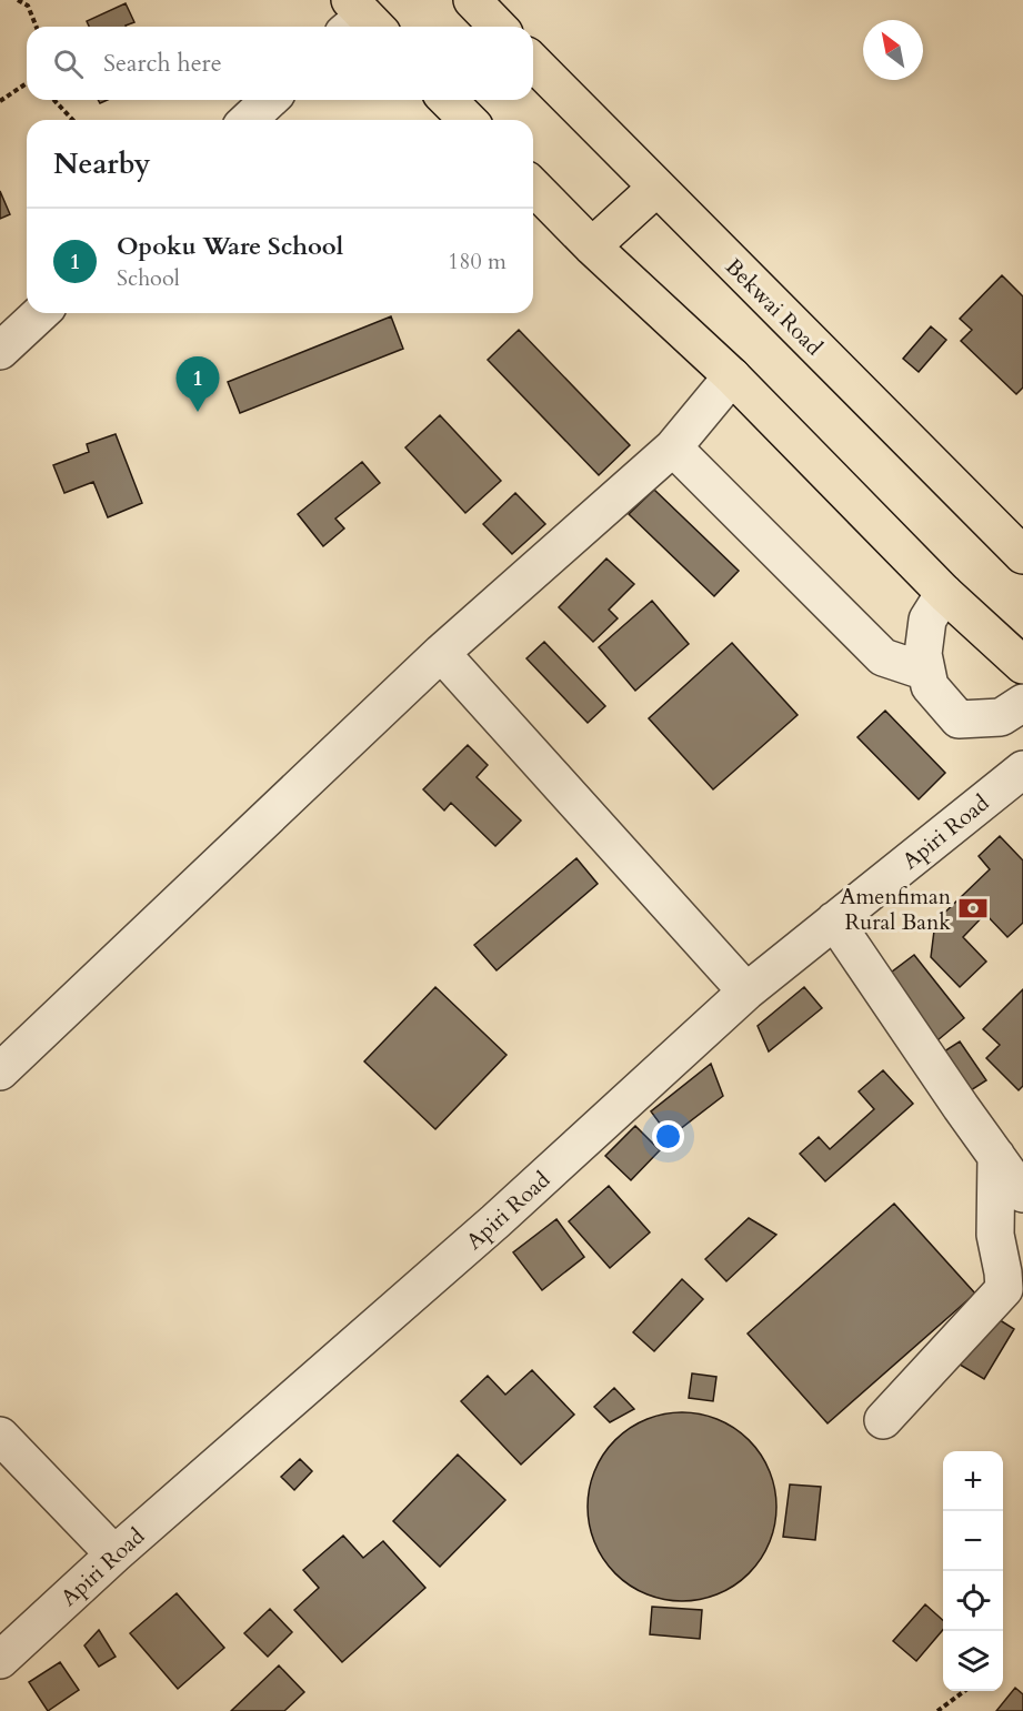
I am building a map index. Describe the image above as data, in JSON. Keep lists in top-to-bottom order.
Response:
{
  "streets": {
    "highway": ["Bekwai Road"],
    "street": ["Apiri Road"]
  },
  "places": {
    "bank": ["Amenfiman Rural Bank"]
  },
  "north": "top left",
  "page": {
    "search": "Search here",
    "heading": "Nearby",
    "list": [
      {
        "mark": "1",
        "name": "Opoku Ware School",
        "note": "School",
        "value": "180 m"
      }
    ],
    "pins": "1",
    "map_buttons": ["+", "−"]
  }
}
